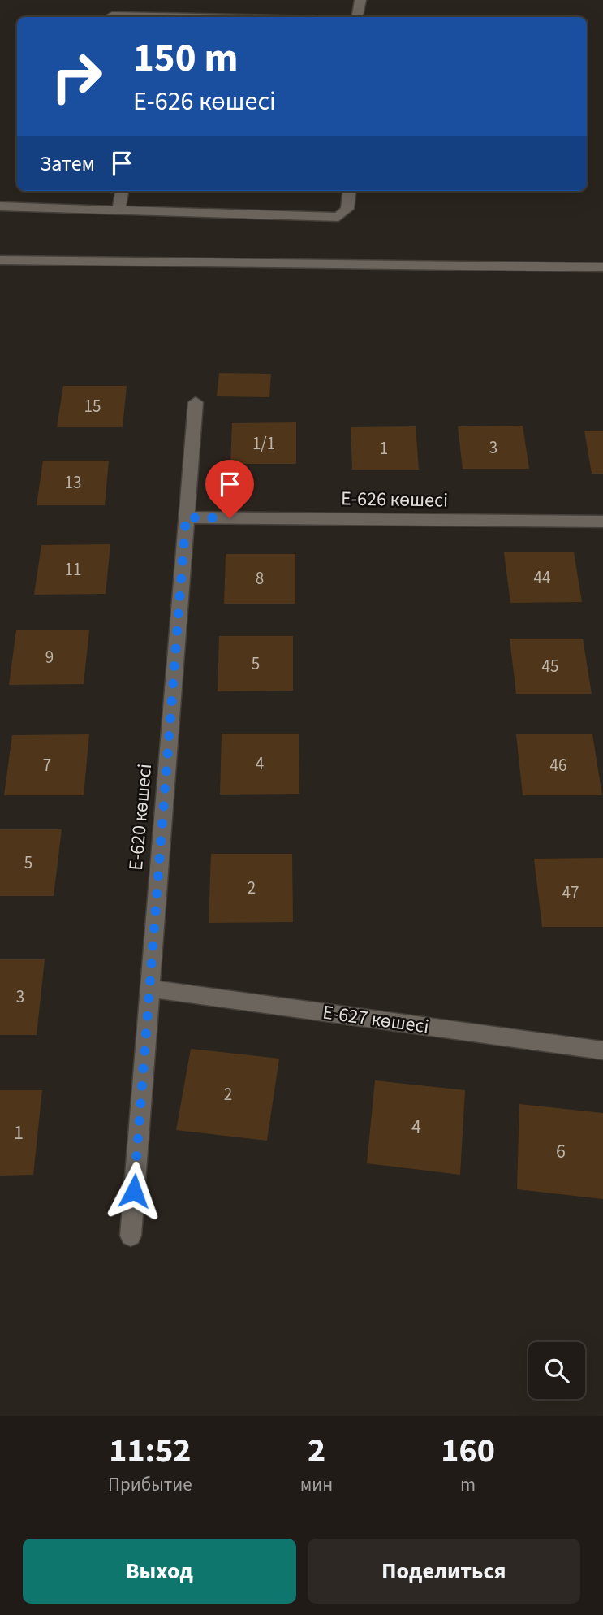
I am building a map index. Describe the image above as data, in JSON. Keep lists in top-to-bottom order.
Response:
{
  "streets": {
    "street": ["Е-626 көшесі", "Е-620 көшесі", "Е-627 көшесі"]
  },
  "crossings": [
    ["Е-626 көшесі", "Е-620 көшесі"],
    ["Е-620 көшесі", "Е-627 көшесі"]
  ],
  "house_numbers": [
    "15",
    "1/1",
    "3",
    "1",
    "13",
    "11",
    "44",
    "8",
    "9",
    "5",
    "45",
    "4",
    "7",
    "46",
    "5",
    "2",
    "47",
    "3",
    "2",
    "4",
    "1",
    "6"
  ],
  "page": {
    "turn": ["150 m", "Е-626 көшесі"],
    "then": "Затем",
    "eta": [
      "11:52",
      "Прибытие",
      "2",
      "мин",
      "160",
      "m"
    ],
    "buttons": ["Выход", "Поделиться"]
  }
}
